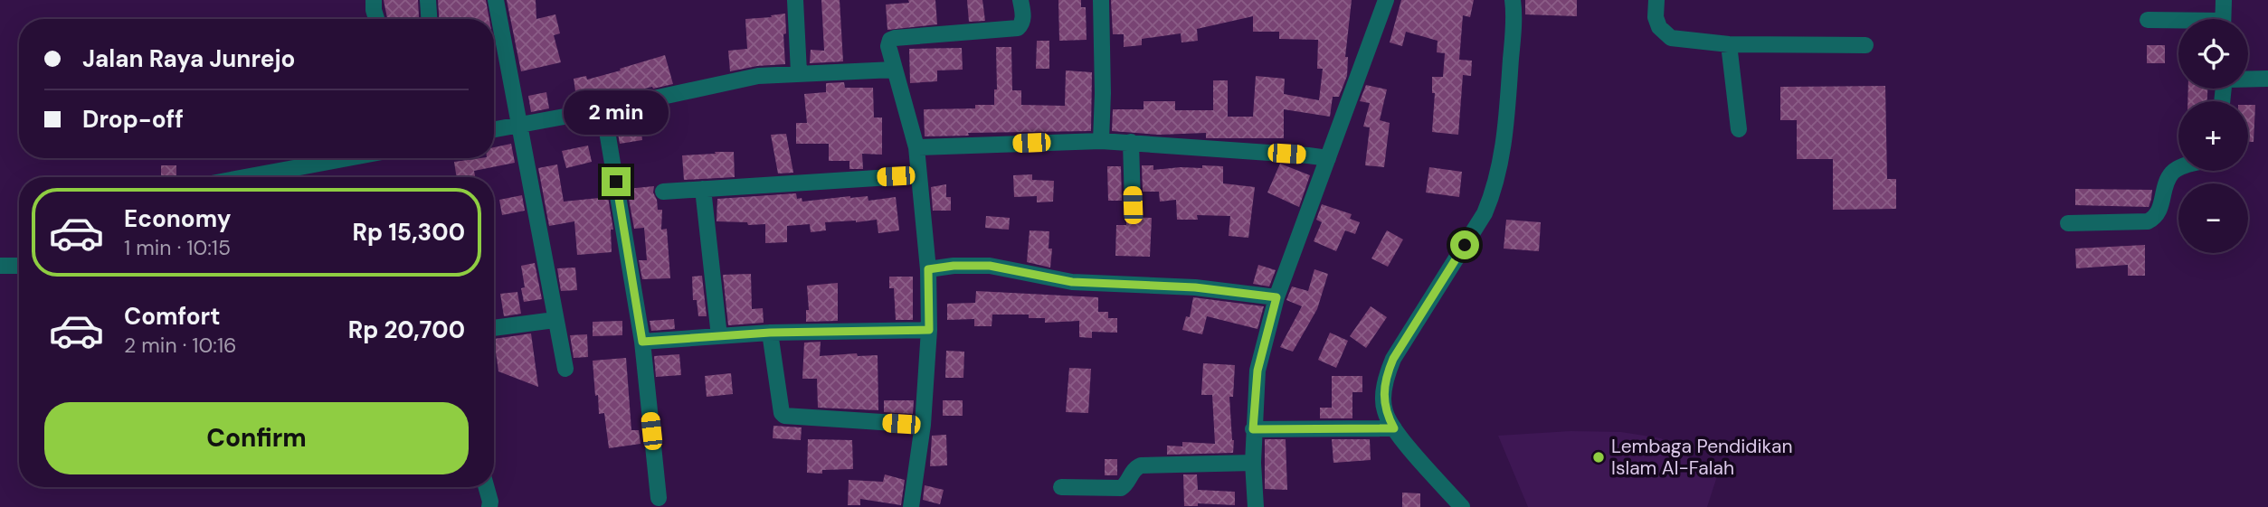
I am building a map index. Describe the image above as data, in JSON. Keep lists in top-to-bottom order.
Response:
{
  "places": ["Lembaga Pendidikan Islam Al-Falah"],
  "page": {
    "map_buttons": ["+", "−"],
    "banner": ["Jalan Raya Junrejo", "Drop-off"],
    "bubble": "2 min",
    "list": [
      {
        "name": "Economy",
        "note": "1 min · 10:15",
        "value": "Rp 15,300"
      },
      {
        "name": "Comfort",
        "note": "2 min · 10:16",
        "value": "Rp 20,700"
      }
    ],
    "buttons": "Confirm"
  }
}
